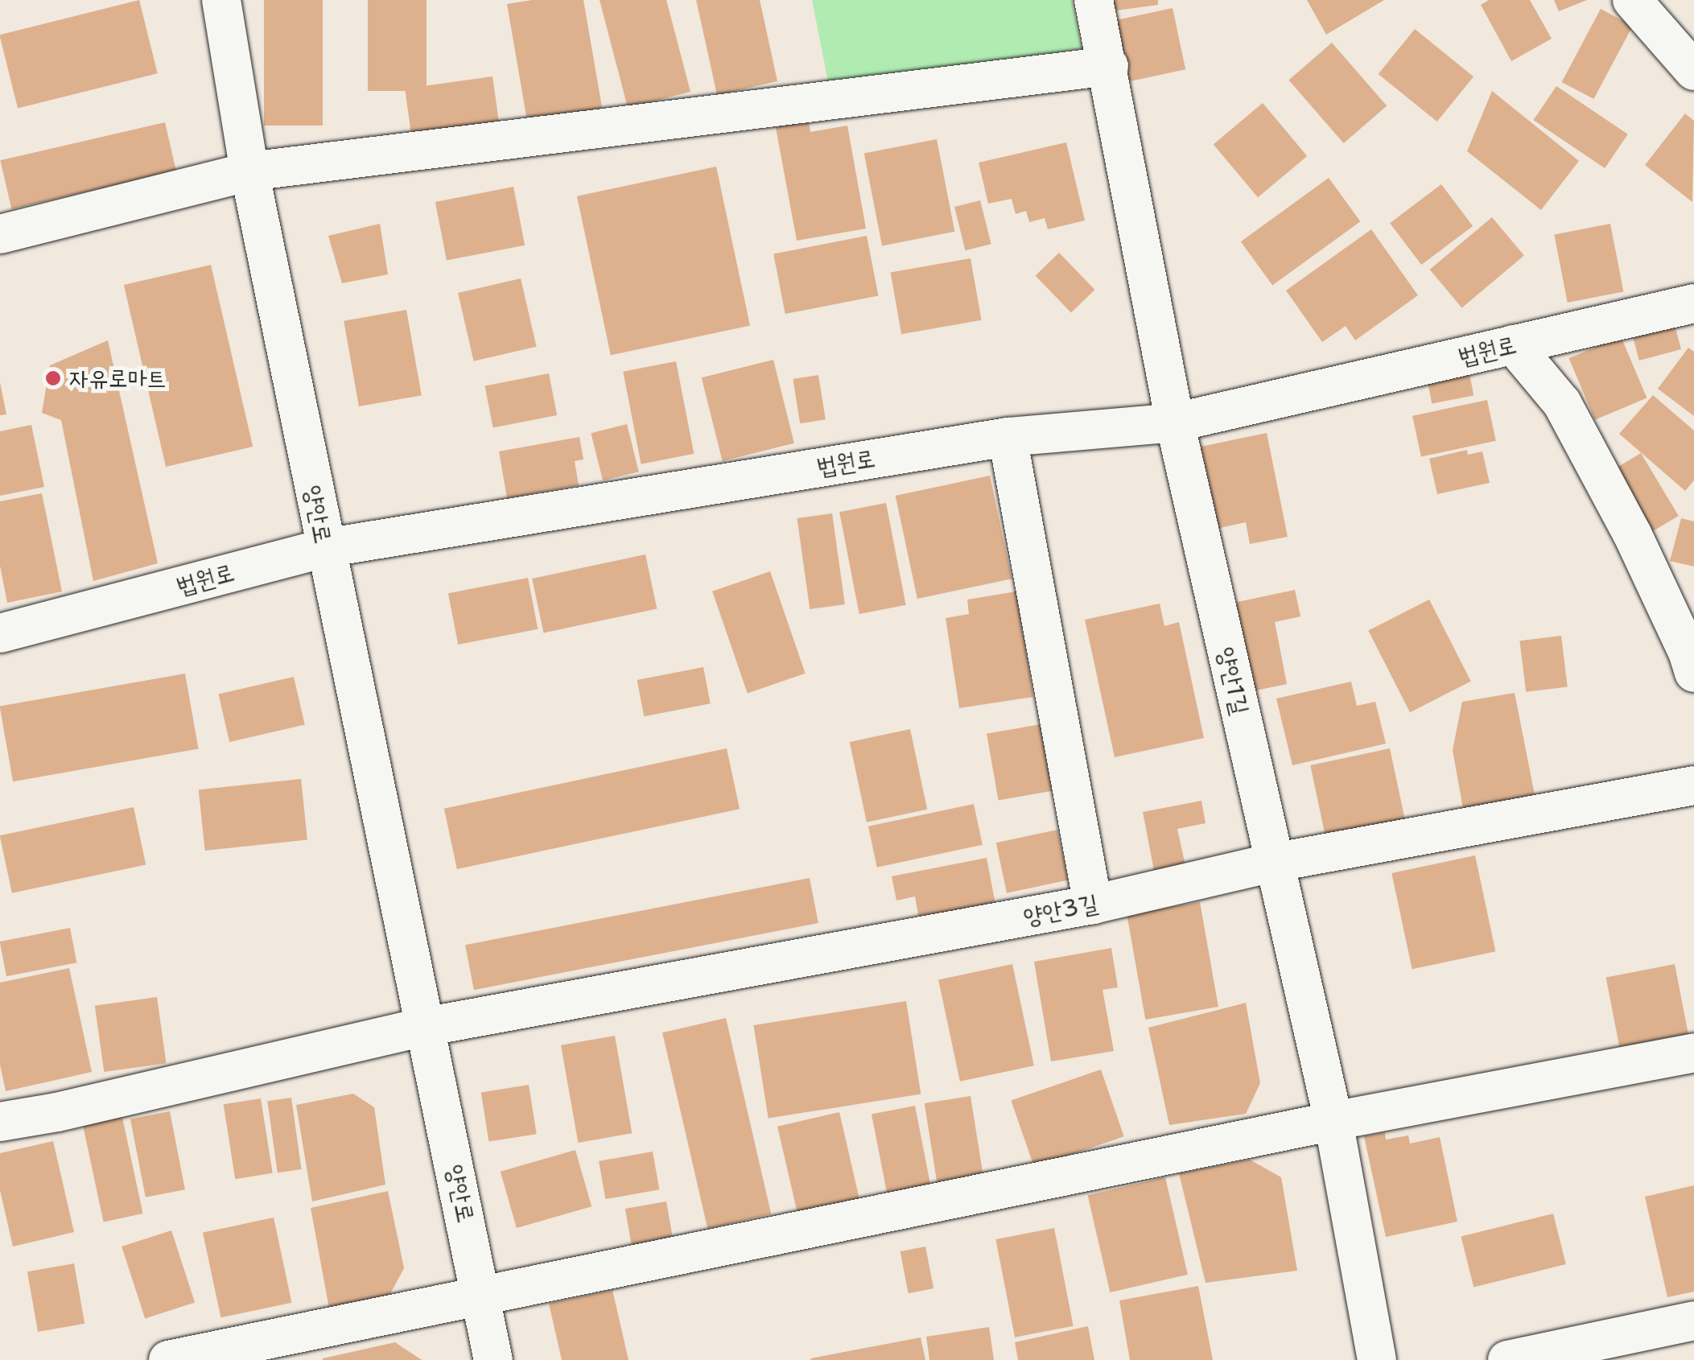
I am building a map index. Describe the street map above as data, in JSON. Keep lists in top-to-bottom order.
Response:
{
  "streets": {
    "street": [
      "법원로",
      "양안로",
      "양안1길",
      "양안3길"
    ]
  },
  "crossings": [
    ["법원로", "양안로"],
    ["법원로", "양안1길"],
    ["양안로", "양안3길"],
    ["양안1길", "양안3길"]
  ],
  "places": ["자유로마트"]
}
